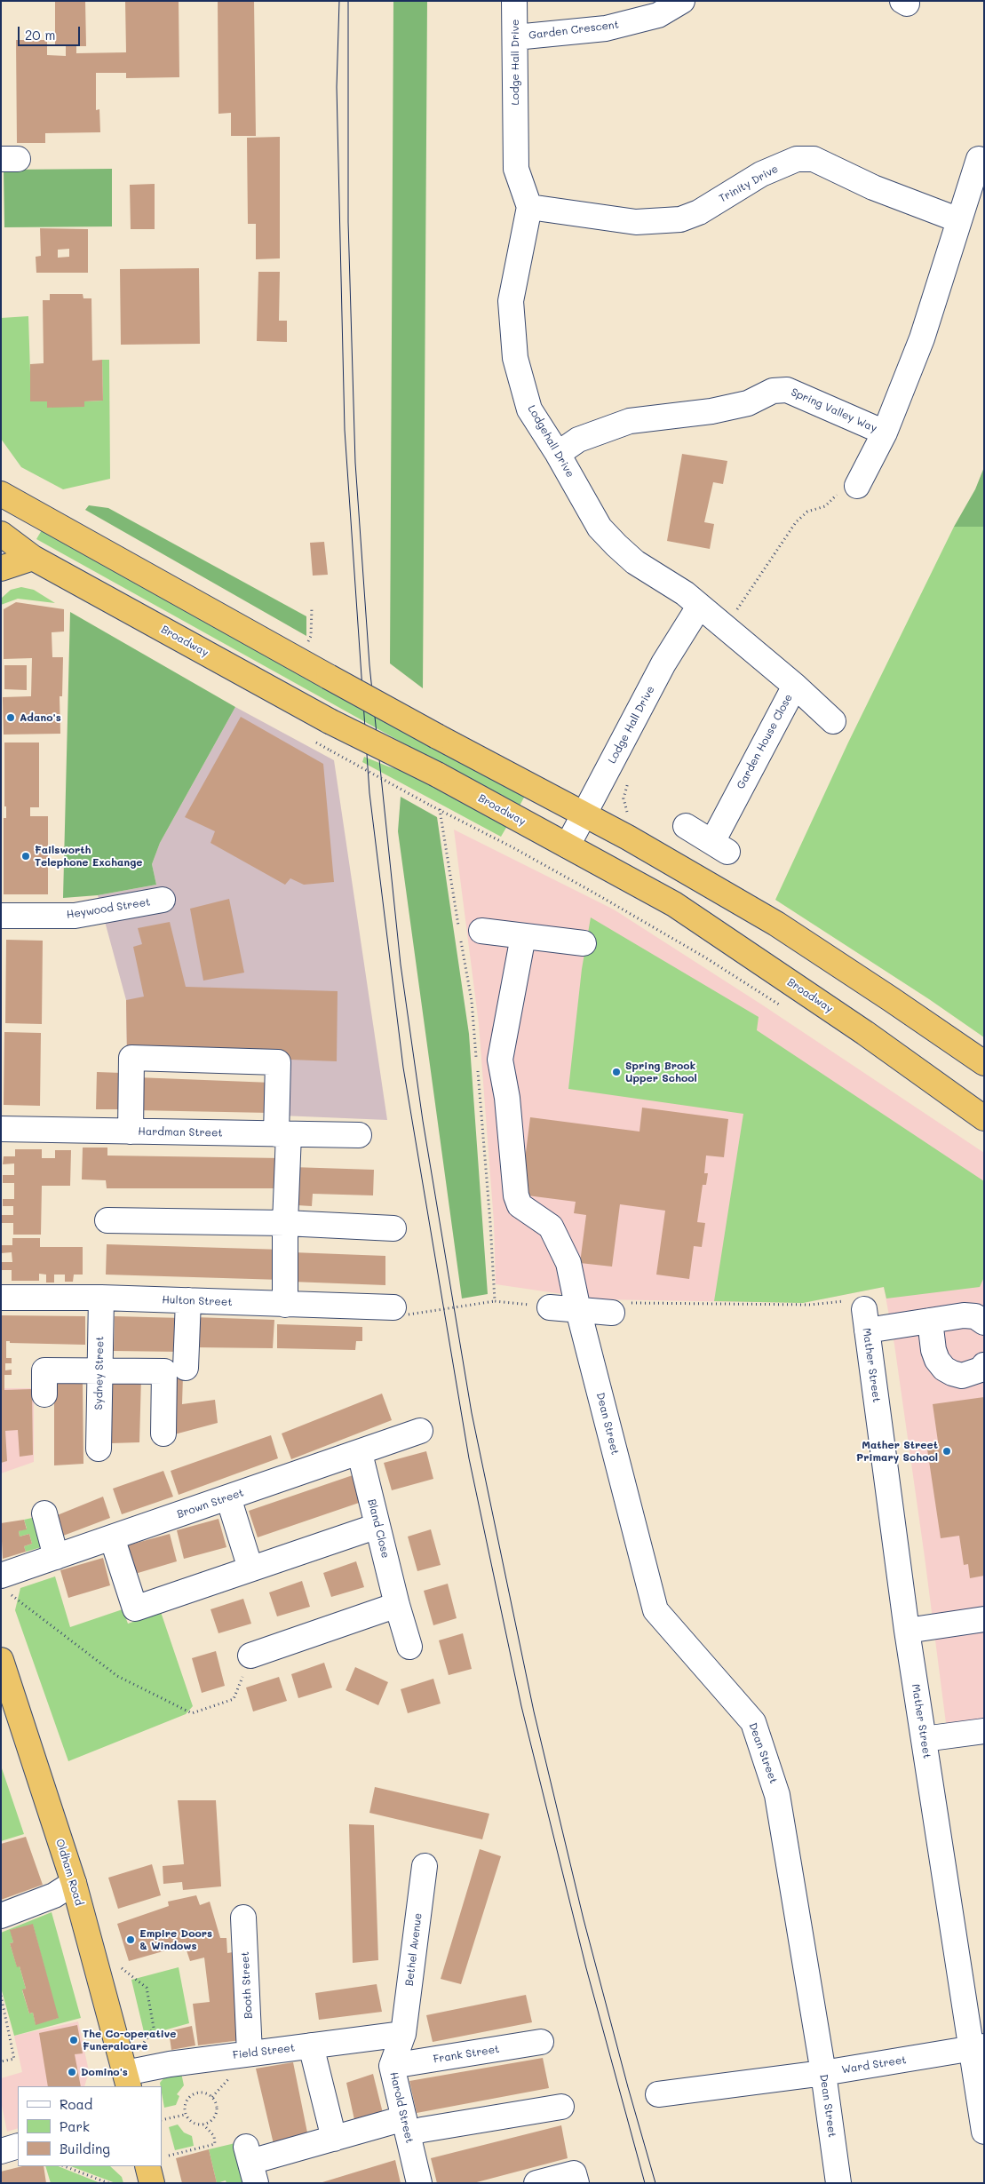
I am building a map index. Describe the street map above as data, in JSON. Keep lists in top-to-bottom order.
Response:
{
  "streets": {
    "highway": ["Broadway", "Oldham Road"],
    "street": [
      "Garden Crescent",
      "Lodge Hall Drive",
      "Trinity Drive",
      "Spring Valley Way",
      "Lodgehall Drive",
      "Garden House Close",
      "Heywood Street",
      "Hardman Street",
      "Hulton Street",
      "Mather Street",
      "Sydney Street",
      "Dean Street",
      "Brown Street",
      "Bland Close",
      "Bethel Avenue",
      "Booth Street",
      "Field Street",
      "Frank Street",
      "Ward Street",
      "Harold Street"
    ]
  },
  "crossings": [
    ["Garden Crescent", "Lodge Hall Drive"],
    ["Lodge Hall Drive", "Lodgehall Drive"],
    ["Lodge Hall Drive", "Broadway"],
    ["Trinity Drive", "Spring Valley Way"],
    ["Trinity Drive", "Lodgehall Drive"],
    ["Spring Valley Way", "Lodgehall Drive"],
    ["Lodgehall Drive", "Garden House Close"],
    ["Hulton Street", "Sydney Street"],
    ["Mather Street", "Ward Street"],
    ["Dean Street", "Ward Street"],
    ["Brown Street", "Bland Close"],
    ["Oldham Road", "Field Street"],
    ["Bethel Avenue", "Field Street"],
    ["Bethel Avenue", "Harold Street"],
    ["Booth Street", "Field Street"],
    ["Field Street", "Harold Street"],
    ["Frank Street", "Harold Street"]
  ],
  "places": [
    "Adano's",
    "Failsworth Telephone Exchange",
    "Spring Brook Upper School",
    "Mather Street Primary School",
    "Empire Doors & Windows",
    "The Co-operative Funeralcare",
    "Domino's"
  ],
  "legend": ["Road", "Park", "Building"],
  "scale_bar": "20 m"
}
